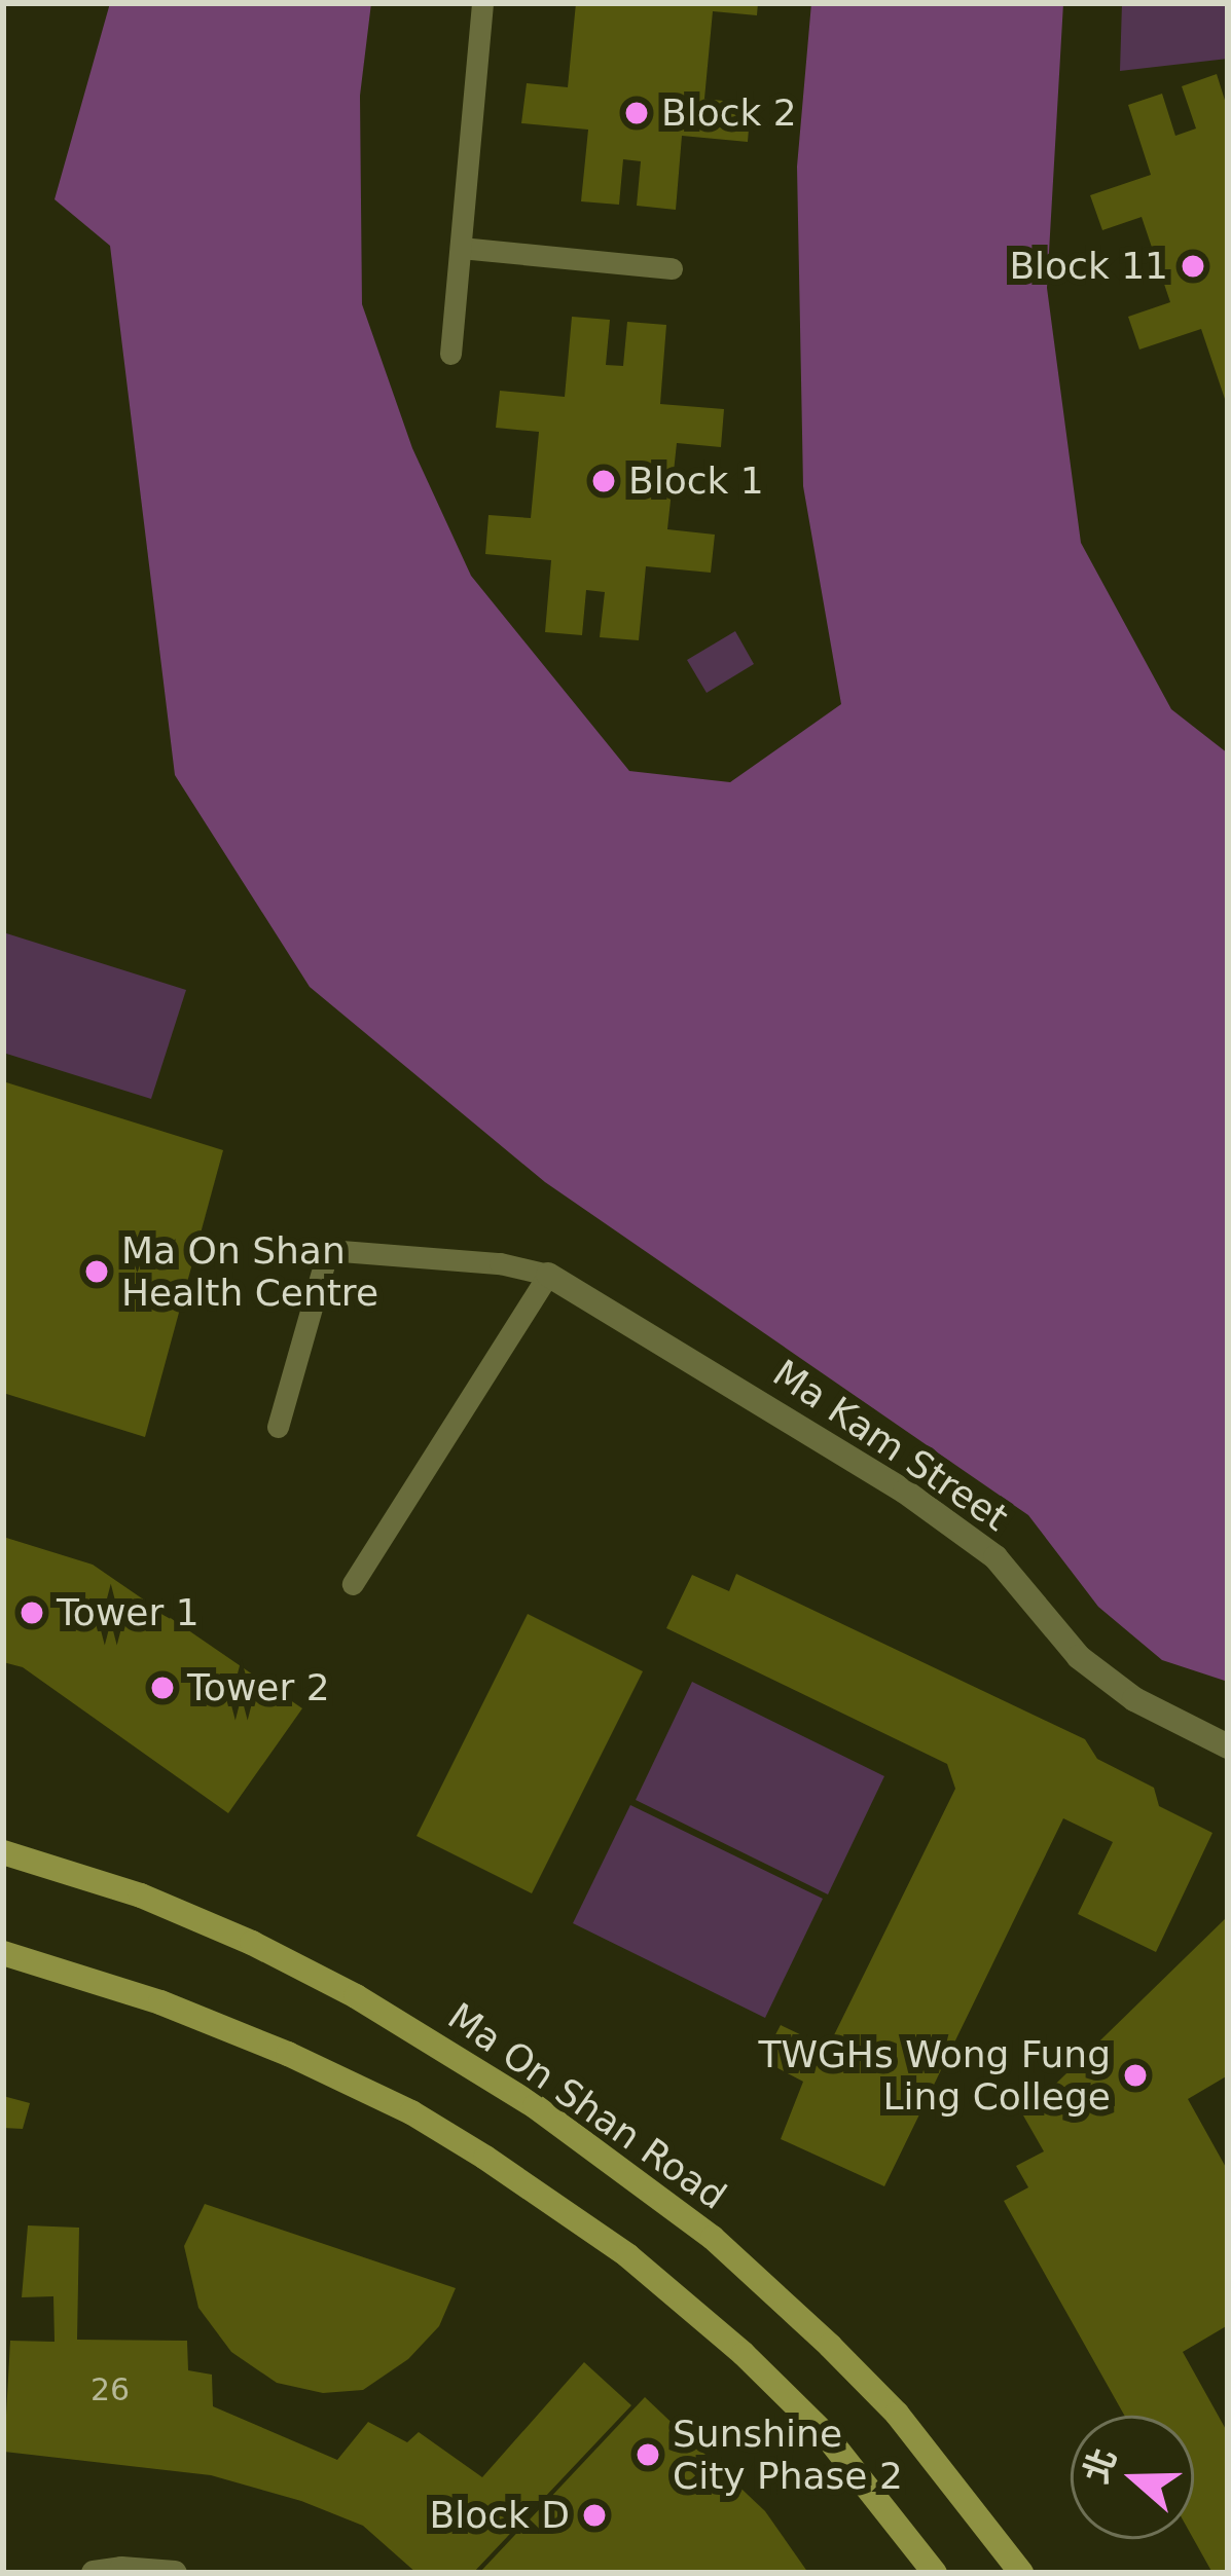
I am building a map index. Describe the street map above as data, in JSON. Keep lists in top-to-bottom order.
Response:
{
  "streets": {
    "main road": ["Ma On Shan Road"],
    "street": ["Ma Kam Street"]
  },
  "places": [
    "Block 2",
    "Block 11",
    "Block 1",
    "Ma On Shan Health Centre",
    "Tower 1",
    "Tower 2",
    "TWGHs Wong Fung Ling College",
    "Sunshine City Phase 2",
    "Block D"
  ],
  "house_numbers": ["26"],
  "north": "left"
}
